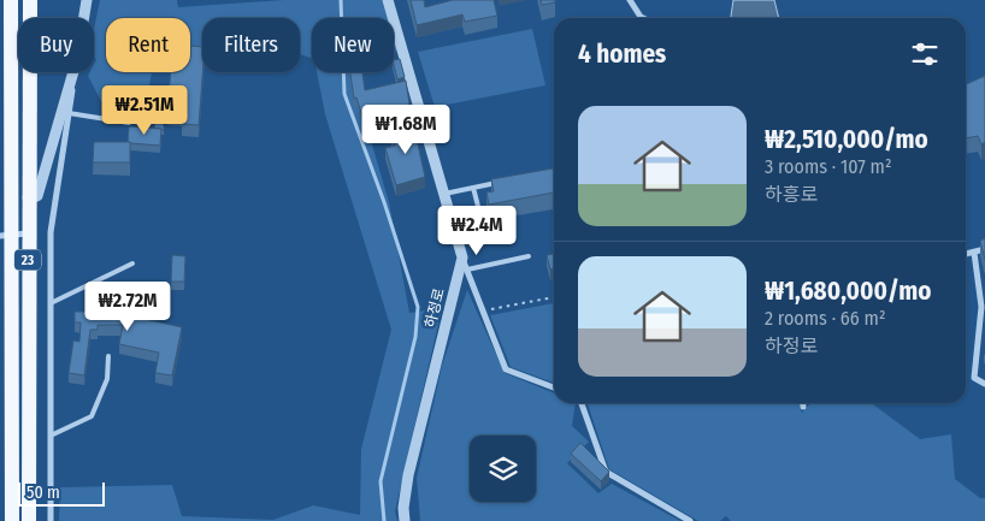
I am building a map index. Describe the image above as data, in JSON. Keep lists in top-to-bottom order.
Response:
{
  "streets": {
    "main road": ["23"],
    "street": ["하정로"]
  },
  "scale_bar": "50 m",
  "page": {
    "chip": [
      "Buy",
      "Rent",
      "Filters",
      "New"
    ],
    "heading": "4 homes",
    "price": [
      "₩2.51M",
      "₩1.68M",
      "₩2.4M",
      "₩2.72M"
    ],
    "list": [
      {
        "name": "₩2,510,000/mo",
        "note": "3 rooms · 107 m² · 하흥로"
      },
      {
        "name": "₩1,680,000/mo",
        "note": "2 rooms · 66 m² · 하정로"
      }
    ],
    "scale": "50 m"
  }
}
